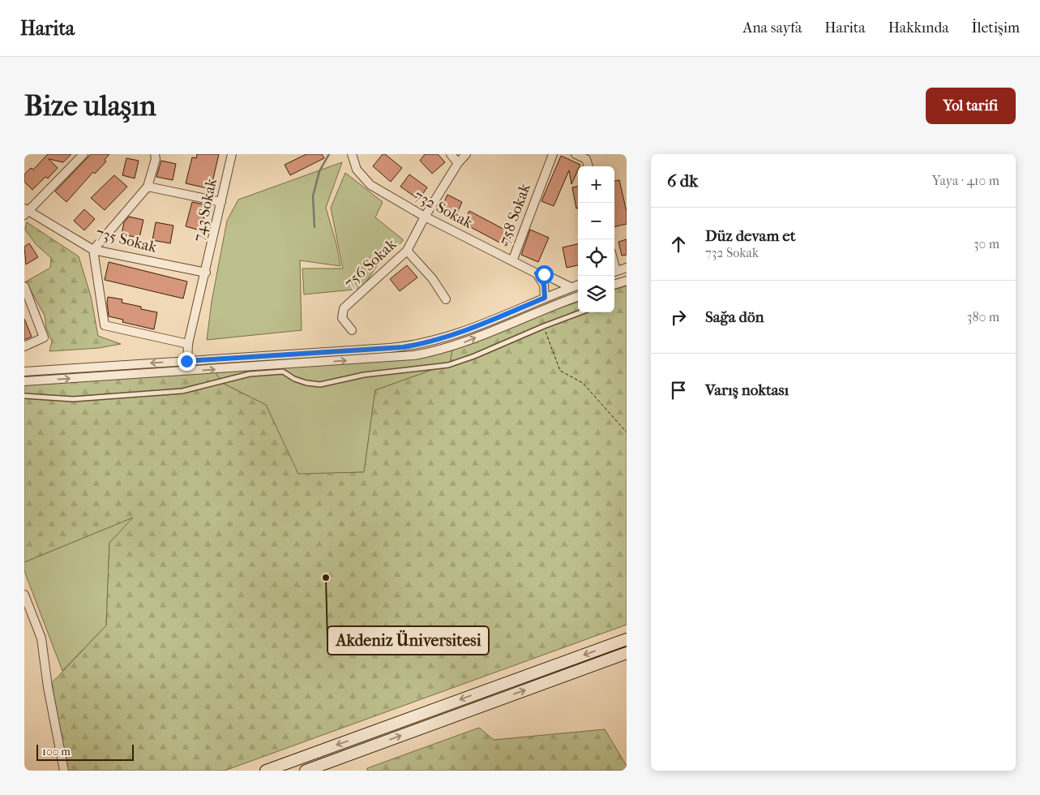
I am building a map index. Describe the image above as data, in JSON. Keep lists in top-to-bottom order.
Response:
{
  "streets": {
    "street": [
      "732 Sokak",
      "743 Sokak",
      "758 Sokak",
      "735 Sokak",
      "756 Sokak"
    ]
  },
  "crossings": [
    ["732 Sokak", "758 Sokak"],
    ["732 Sokak", "756 Sokak"],
    ["743 Sokak", "735 Sokak"]
  ],
  "places": ["Akdeniz Üniversitesi"],
  "scale_bar": "100 m",
  "page": {
    "header": "Harita",
    "nav": [
      "Ana sayfa",
      "Harita",
      "Hakkında",
      "İletişim"
    ],
    "buttons": "Yol tarifi",
    "title": "Bize ulaşın",
    "heading": ["6 dk", "Yaya · 410 m"],
    "map_buttons": ["+", "−"],
    "list": [
      ["Düz devam et", "732 Sokak", "30 m"],
      ["Sağa dön", "380 m"],
      "Varış noktası"
    ],
    "scale": "100 m"
  }
}
